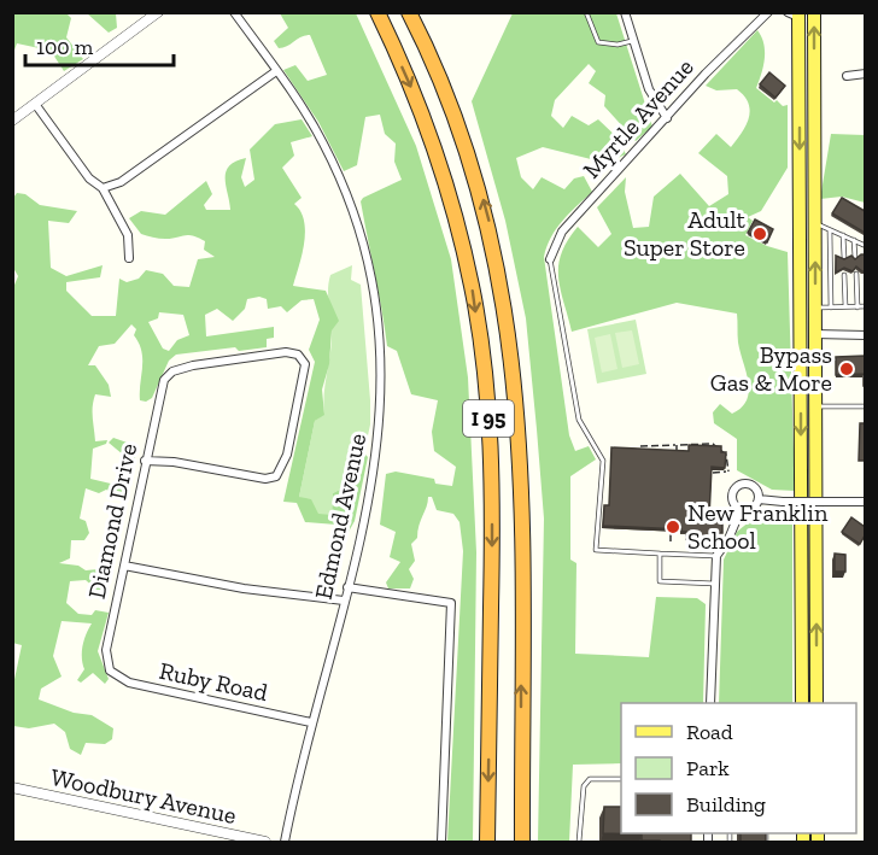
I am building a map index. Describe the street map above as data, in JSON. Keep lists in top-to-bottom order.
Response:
{
  "streets": {
    "highway": ["I 95"],
    "street": [
      "Myrtle Avenue",
      "Edmond Avenue",
      "Diamond Drive",
      "Ruby Road",
      "Woodbury Avenue"
    ]
  },
  "crossings": [
    ["Edmond Avenue", "Ruby Road"],
    ["Diamond Drive", "Ruby Road"]
  ],
  "places": ["Adult Super Store", "Bypass Gas & More", "New Franklin School"],
  "legend": ["Road", "Park", "Building"],
  "scale_bar": "100 m"
}
